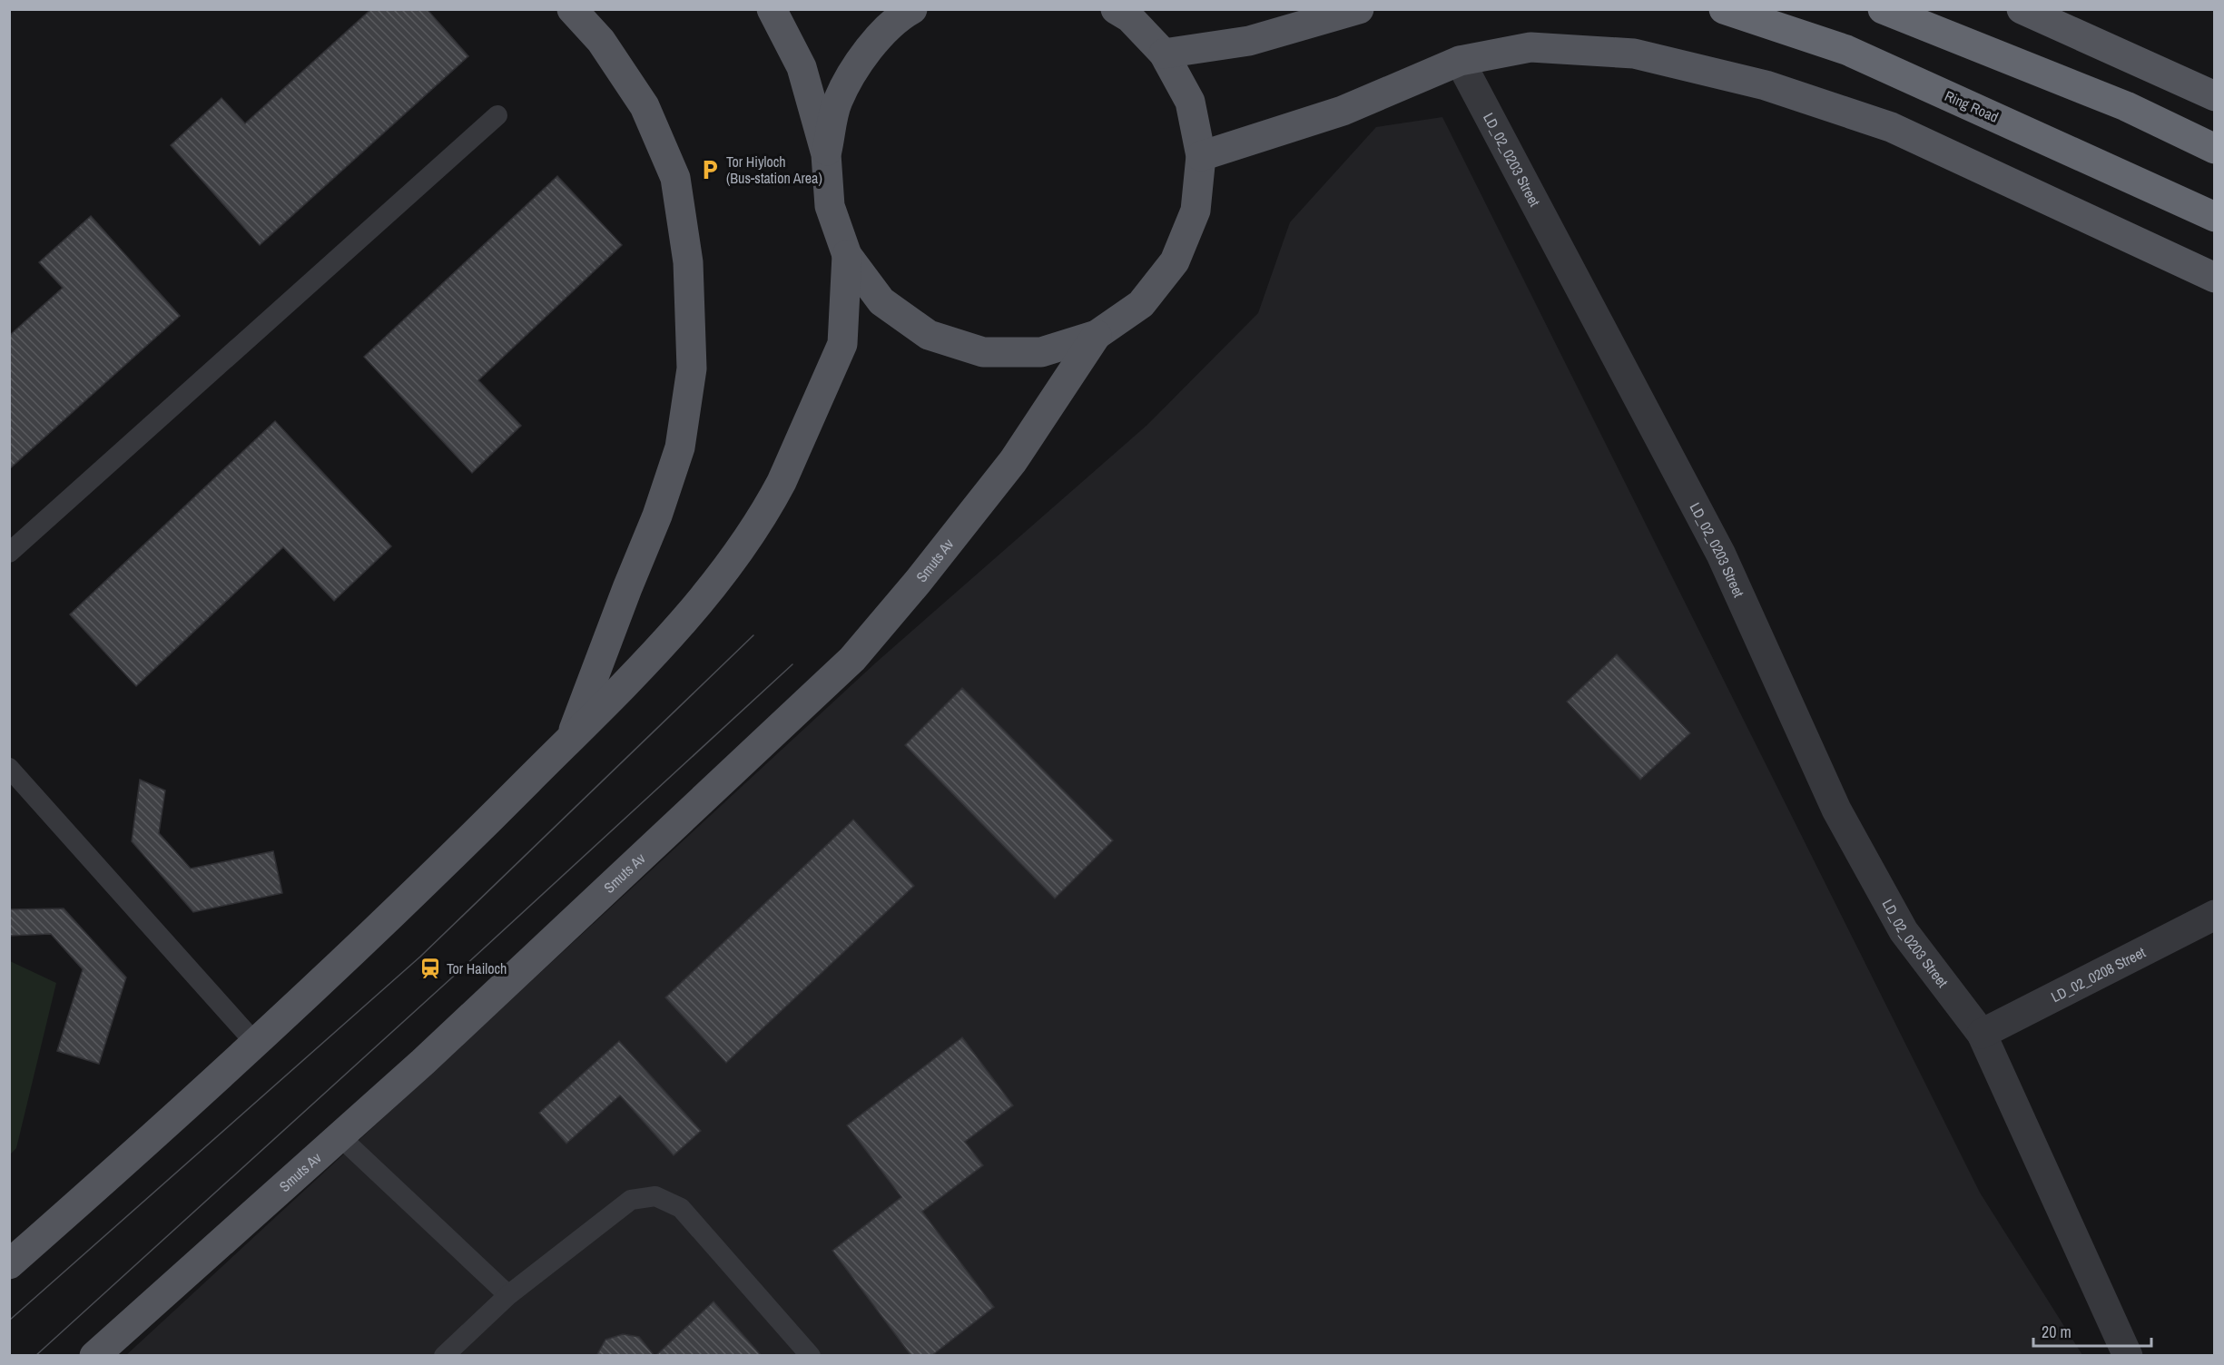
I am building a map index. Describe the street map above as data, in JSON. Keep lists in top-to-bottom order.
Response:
{
  "streets": {
    "highway": ["Ring Road"],
    "main road": ["Smuts Av"],
    "street": ["LD_02_0203 Street", "LD_02_0208 Street"]
  },
  "crossings": [
    ["LD_02_0203 Street", "LD_02_0208 Street"]
  ],
  "places": {
    "parking": ["Tor Hiyloch (Bus-station Area)"],
    "station": ["Tor Hailoch"]
  },
  "scale_bar": "20 m"
}
